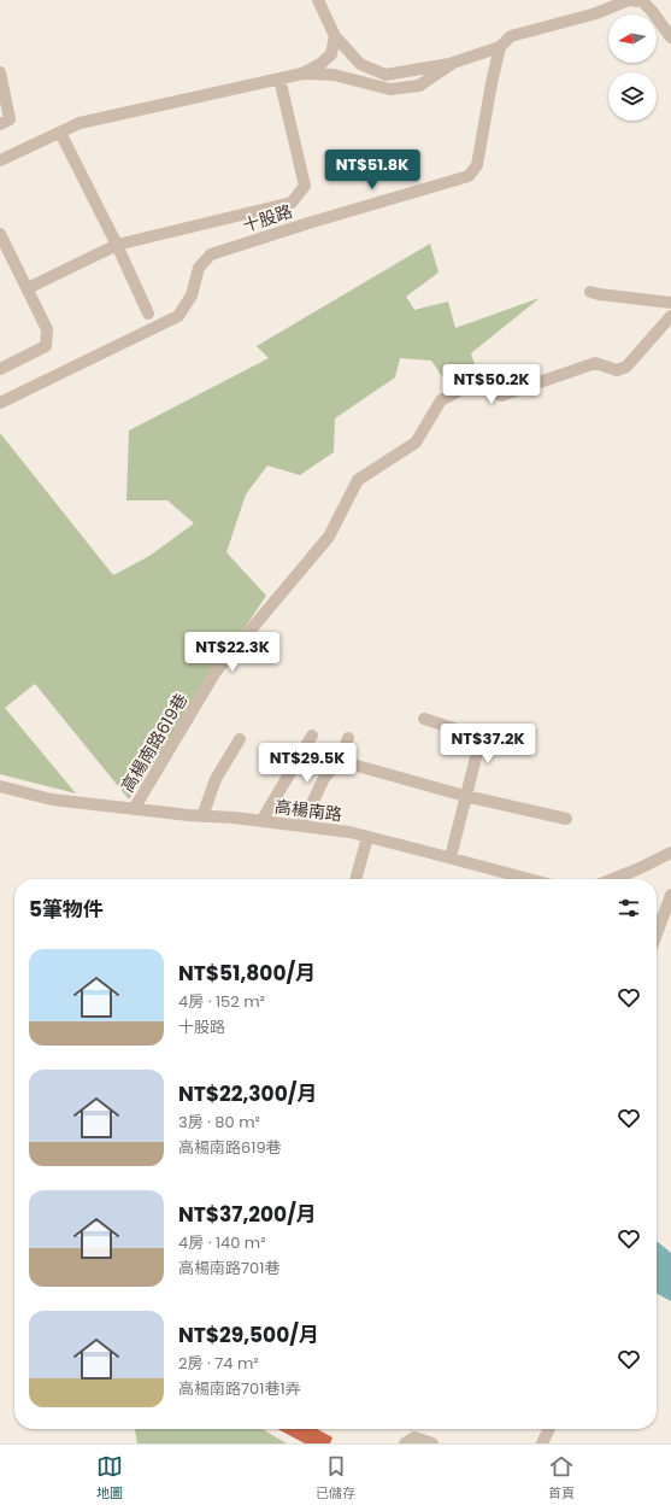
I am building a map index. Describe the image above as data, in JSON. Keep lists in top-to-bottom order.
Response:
{
  "streets": {
    "street": ["十股路", "高楊南路619巷", "高楊南路"]
  },
  "crossings": [
    ["高楊南路619巷", "高楊南路"]
  ],
  "north": "left",
  "page": {
    "price": [
      "NT$51.8K",
      "NT$50.2K",
      "NT$22.3K",
      "NT$37.2K",
      "NT$29.5K"
    ],
    "heading": "5筆物件",
    "list": [
      {
        "name": "NT$51,800/月",
        "note": "4房 · 152 m² · 十股路"
      },
      {
        "name": "NT$22,300/月",
        "note": "3房 · 80 m² · 高楊南路619巷"
      },
      {
        "name": "NT$37,200/月",
        "note": "4房 · 140 m² · 高楊南路701巷"
      },
      {
        "name": "NT$29,500/月",
        "note": "2房 · 74 m² · 高楊南路701巷1弄"
      }
    ],
    "tabs": ["地圖", "已儲存", "首頁"]
  }
}
